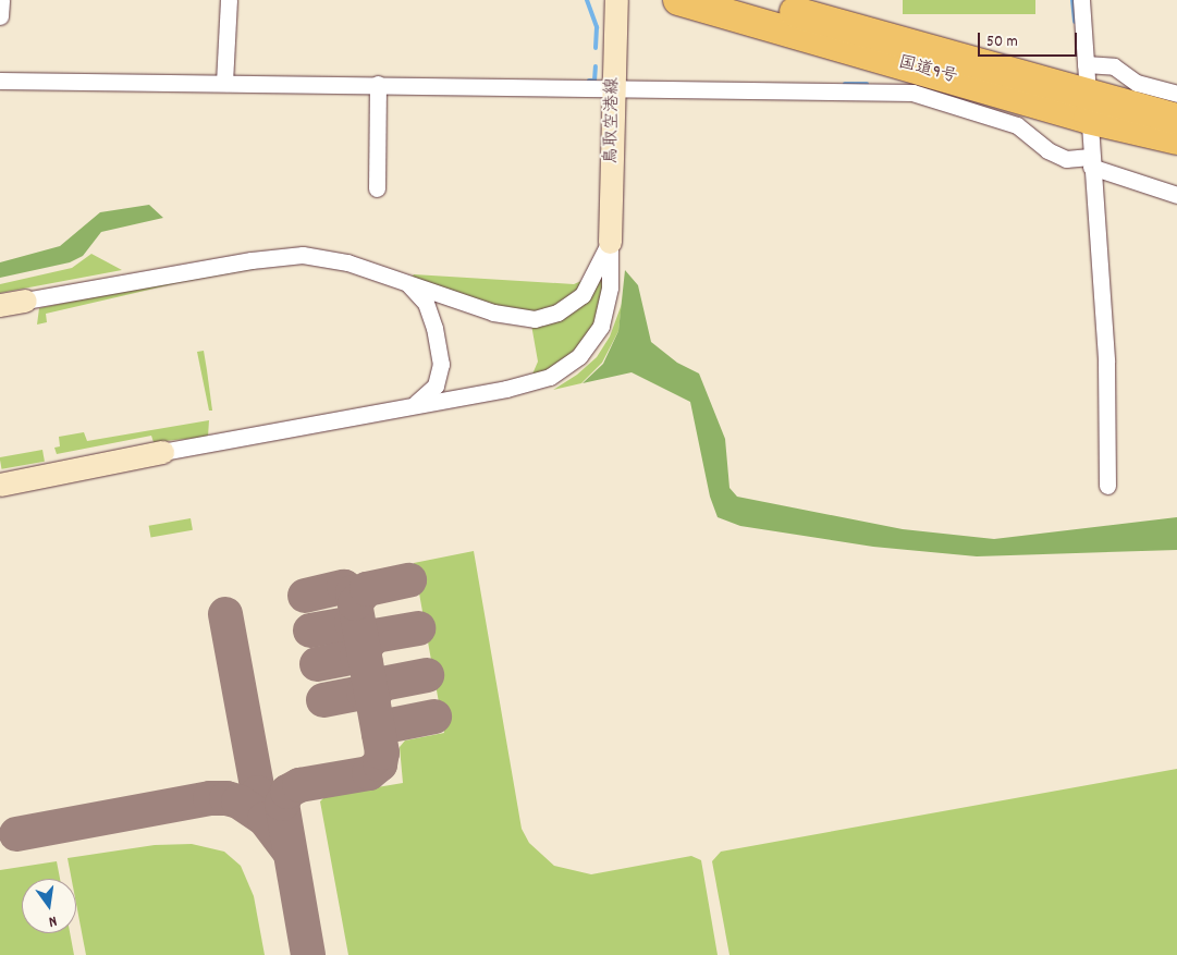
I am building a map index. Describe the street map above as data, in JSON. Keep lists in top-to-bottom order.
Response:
{
  "streets": {
    "highway": ["国道9号"],
    "main road": ["鳥取空港線"]
  },
  "scale_bar": "50 m",
  "north": "bottom"
}
